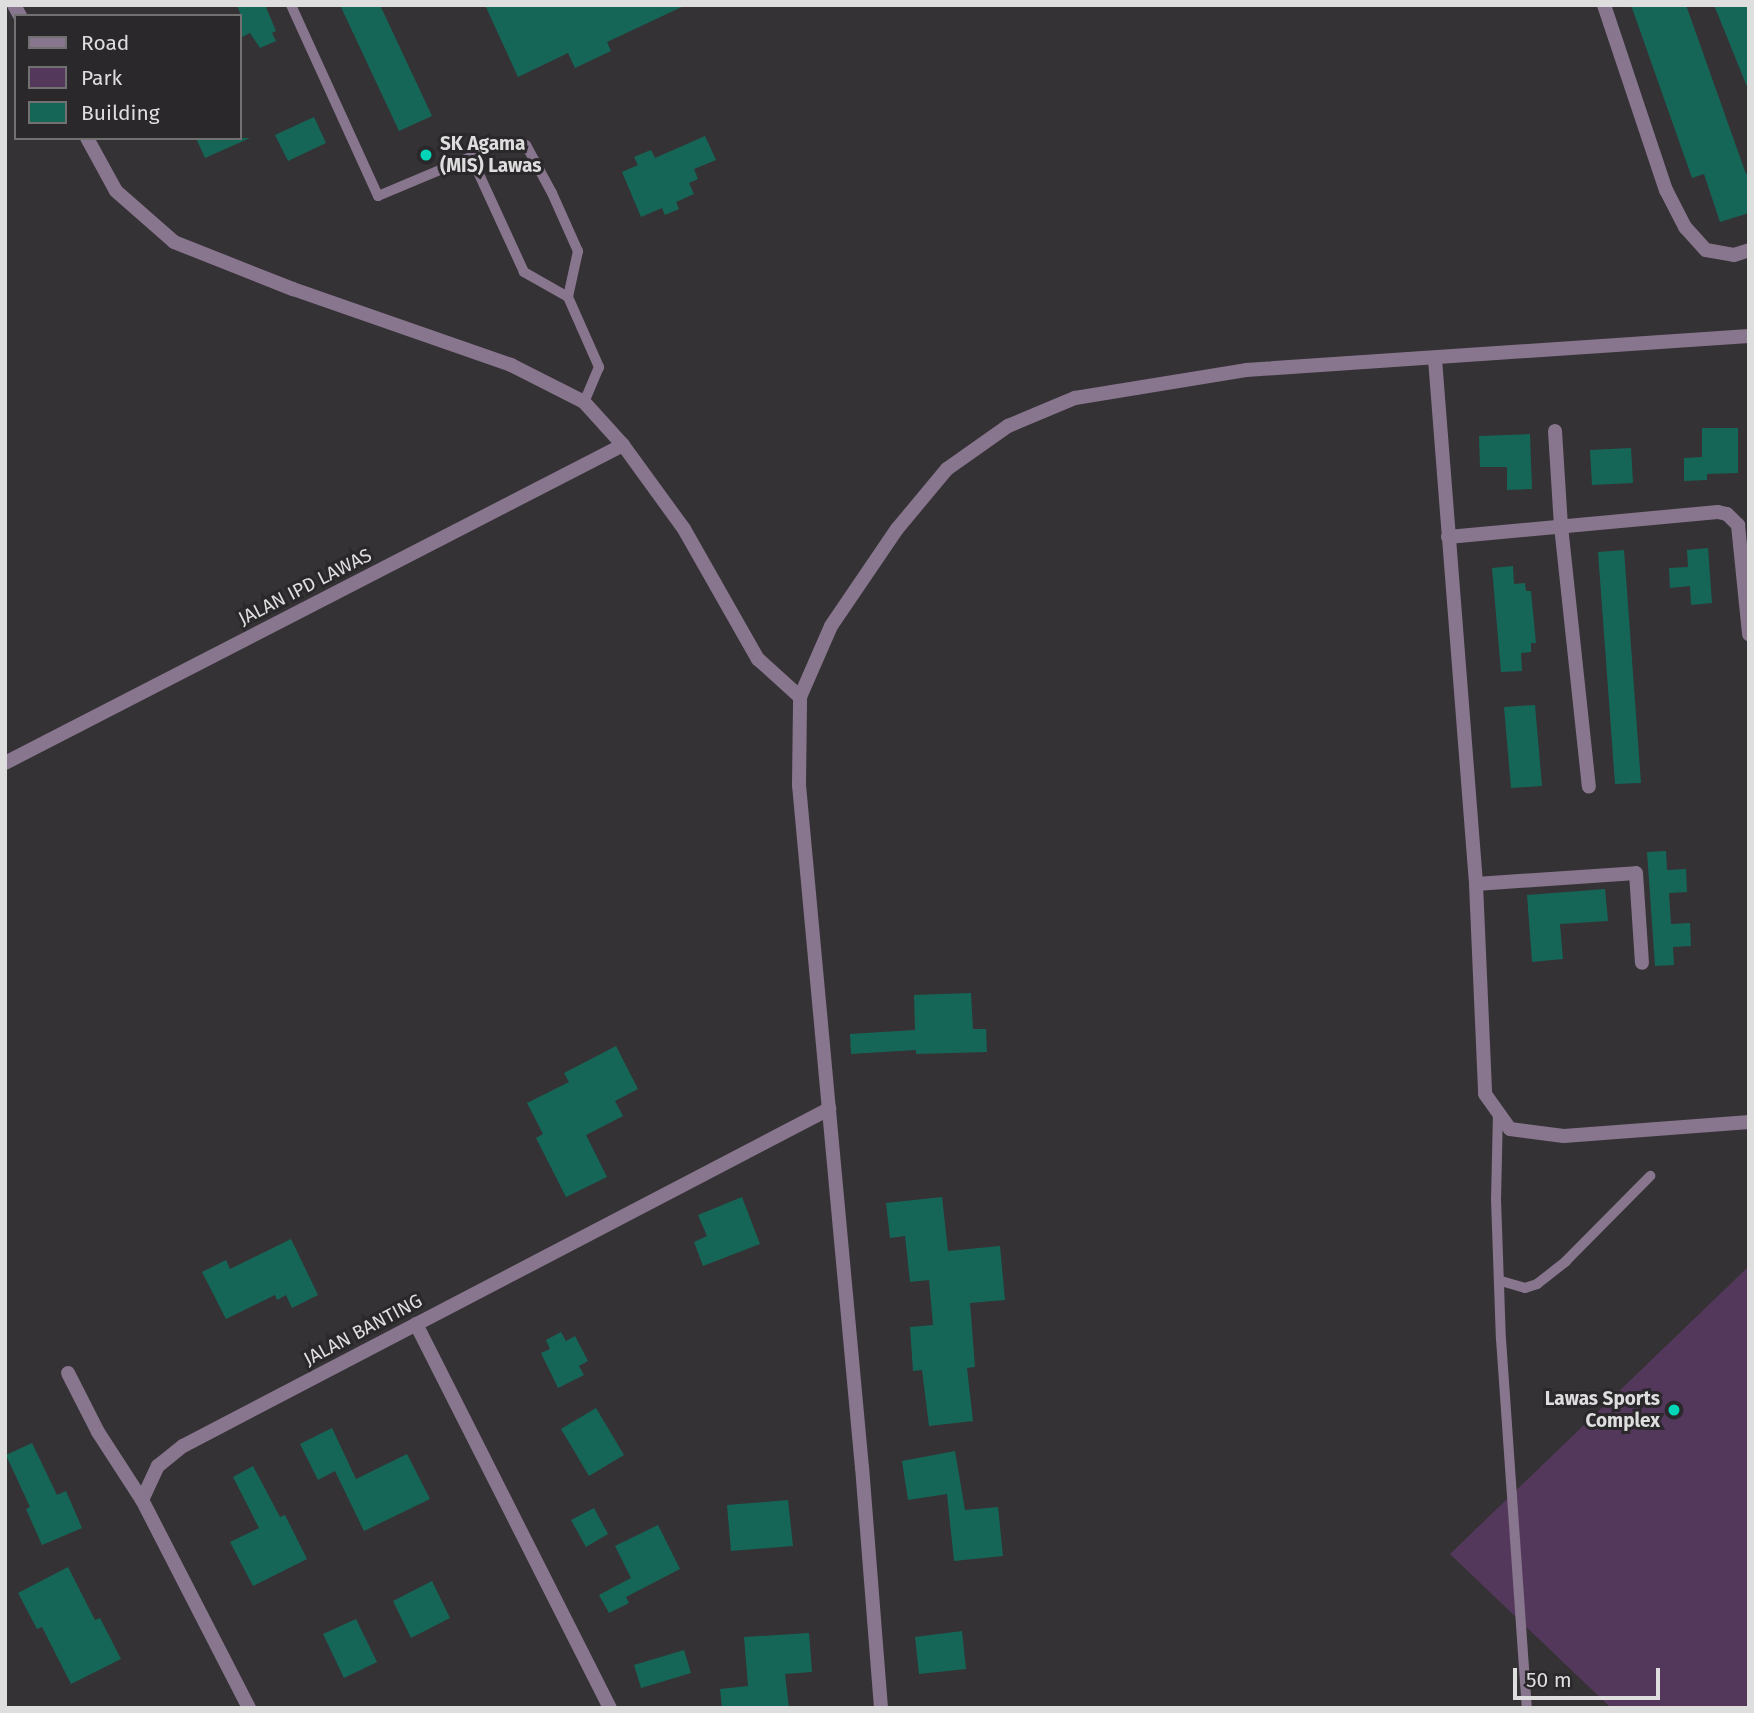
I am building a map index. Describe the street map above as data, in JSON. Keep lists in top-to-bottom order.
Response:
{
  "streets": {
    "street": ["JALAN IPD LAWAS", "JALAN BANTING"]
  },
  "places": ["SK Agama (MIS) Lawas", "Lawas Sports Complex"],
  "legend": ["Road", "Park", "Building"],
  "scale_bar": "50 m"
}
